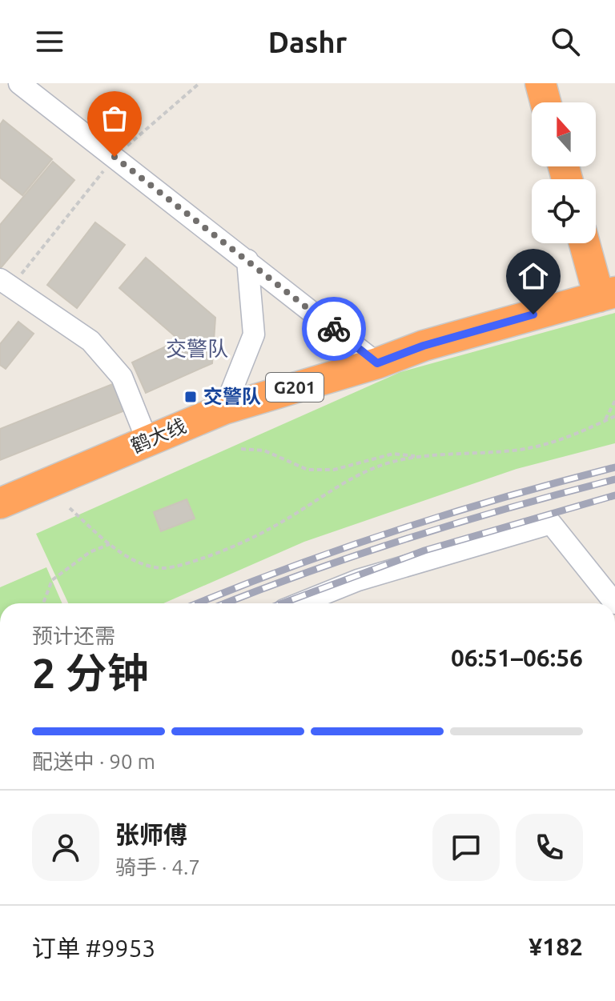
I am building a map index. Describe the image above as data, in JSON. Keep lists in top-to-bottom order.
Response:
{
  "streets": {
    "highway": ["G201", "鹤大线"]
  },
  "districts": ["交警队"],
  "places": {
    "transit": ["交警队"]
  },
  "north": "top",
  "page": {
    "header": "Dashr",
    "heading": ["2 分钟", "预计还需", "06:51–06:56"],
    "panel": [
      "张师傅",
      "骑手 · 4.7",
      "订单 #9953",
      "¥182"
    ],
    "bar": "配送中 · 90 m"
  }
}
